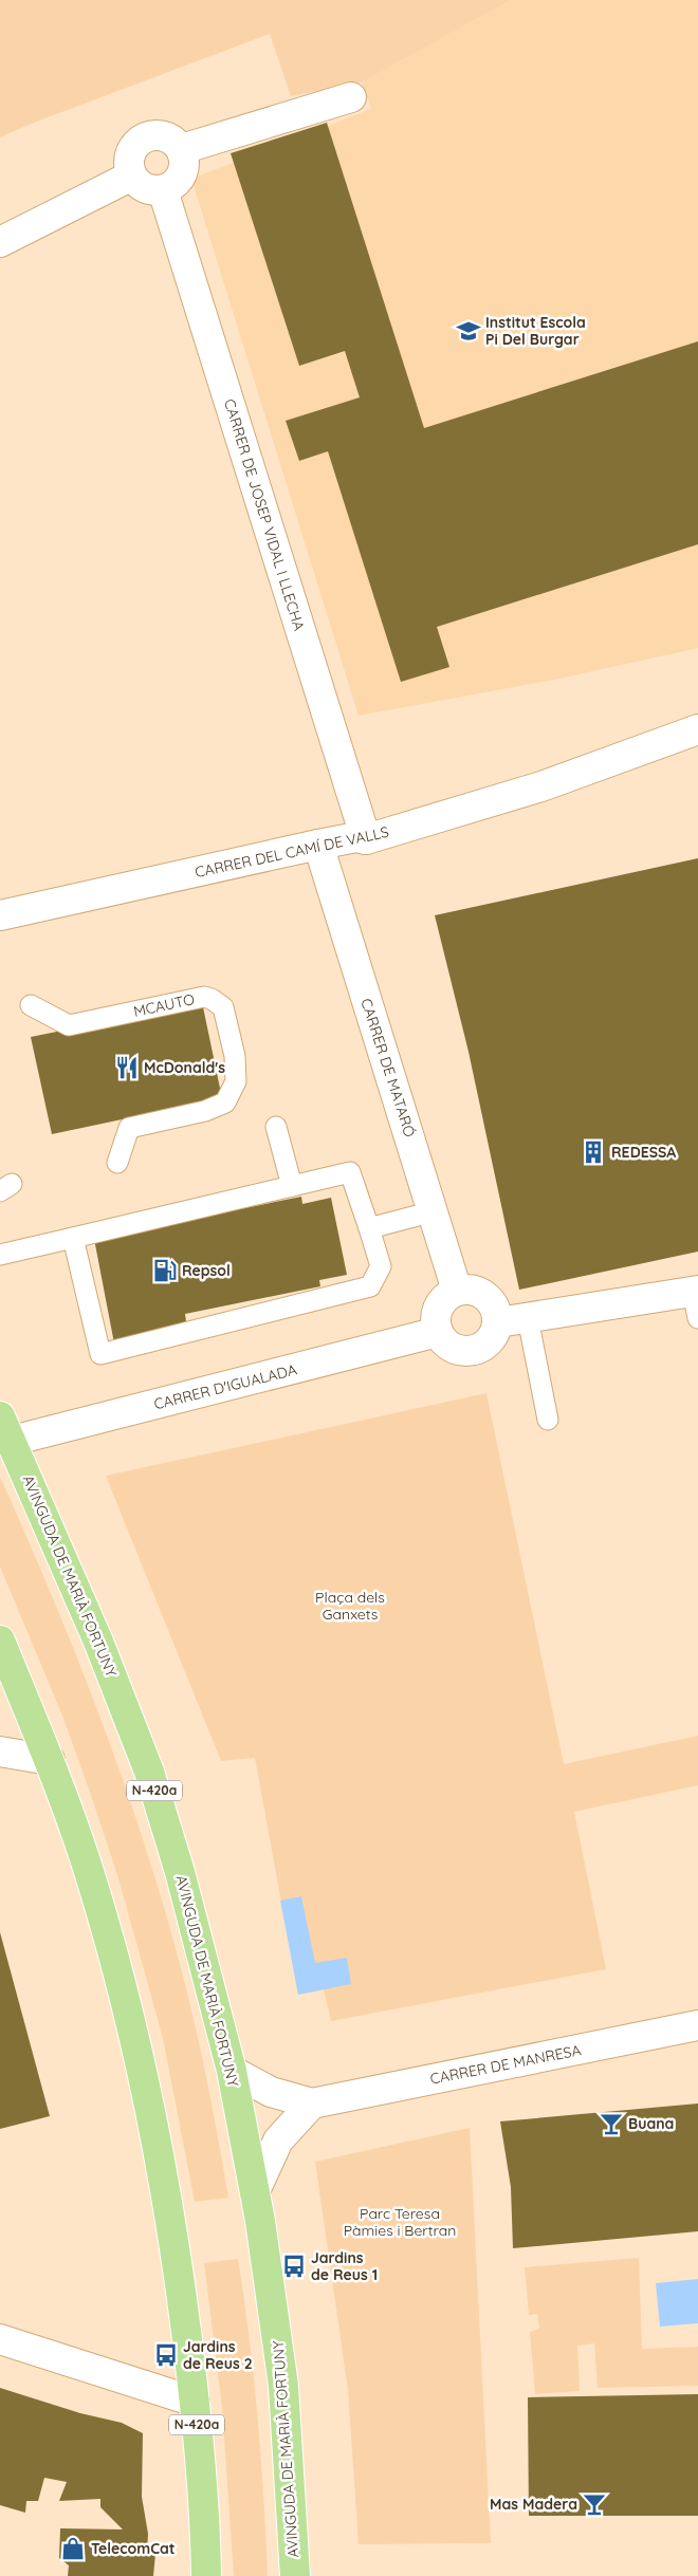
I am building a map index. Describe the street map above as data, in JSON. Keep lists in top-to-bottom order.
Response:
{
  "streets": {
    "main road": ["AVINGUDA DE MARIÀ FORTUNY", "N-420a"],
    "street": [
      "CARRER DE JOSEP VIDAL I LLECHA",
      "CARRER DEL CAMÍ DE VALLS",
      "CARRER DE MATARÓ",
      "CARRER D'IGUALADA",
      "CARRER DE MANRESA"
    ],
    "lane": ["MCAUTO"]
  },
  "crossings": [
    ["CARRER DE JOSEP VIDAL I LLECHA", "CARRER DEL CAMÍ DE VALLS"],
    ["CARRER DEL CAMÍ DE VALLS", "CARRER DE MATARÓ"],
    ["CARRER DE MATARÓ", "CARRER D'IGUALADA"],
    ["CARRER D'IGUALADA", "AVINGUDA DE MARIÀ FORTUNY"],
    ["AVINGUDA DE MARIÀ FORTUNY", "CARRER DE MANRESA"]
  ],
  "parks": ["Plaça dels Ganxets", "Parc Teresa Pàmies i Bertran"],
  "places": {
    "school or university": ["Institut Escola Pi Del Burgar"],
    "restaurant": ["McDonald's"],
    "building": ["REDESSA"],
    "fuel station": ["Repsol"],
    "bar": ["Buana", "Mas Madera"],
    "bus stop": ["Jardins de Reus 1", "Jardins de Reus 2"],
    "shop": ["TelecomCat"]
  }
}
